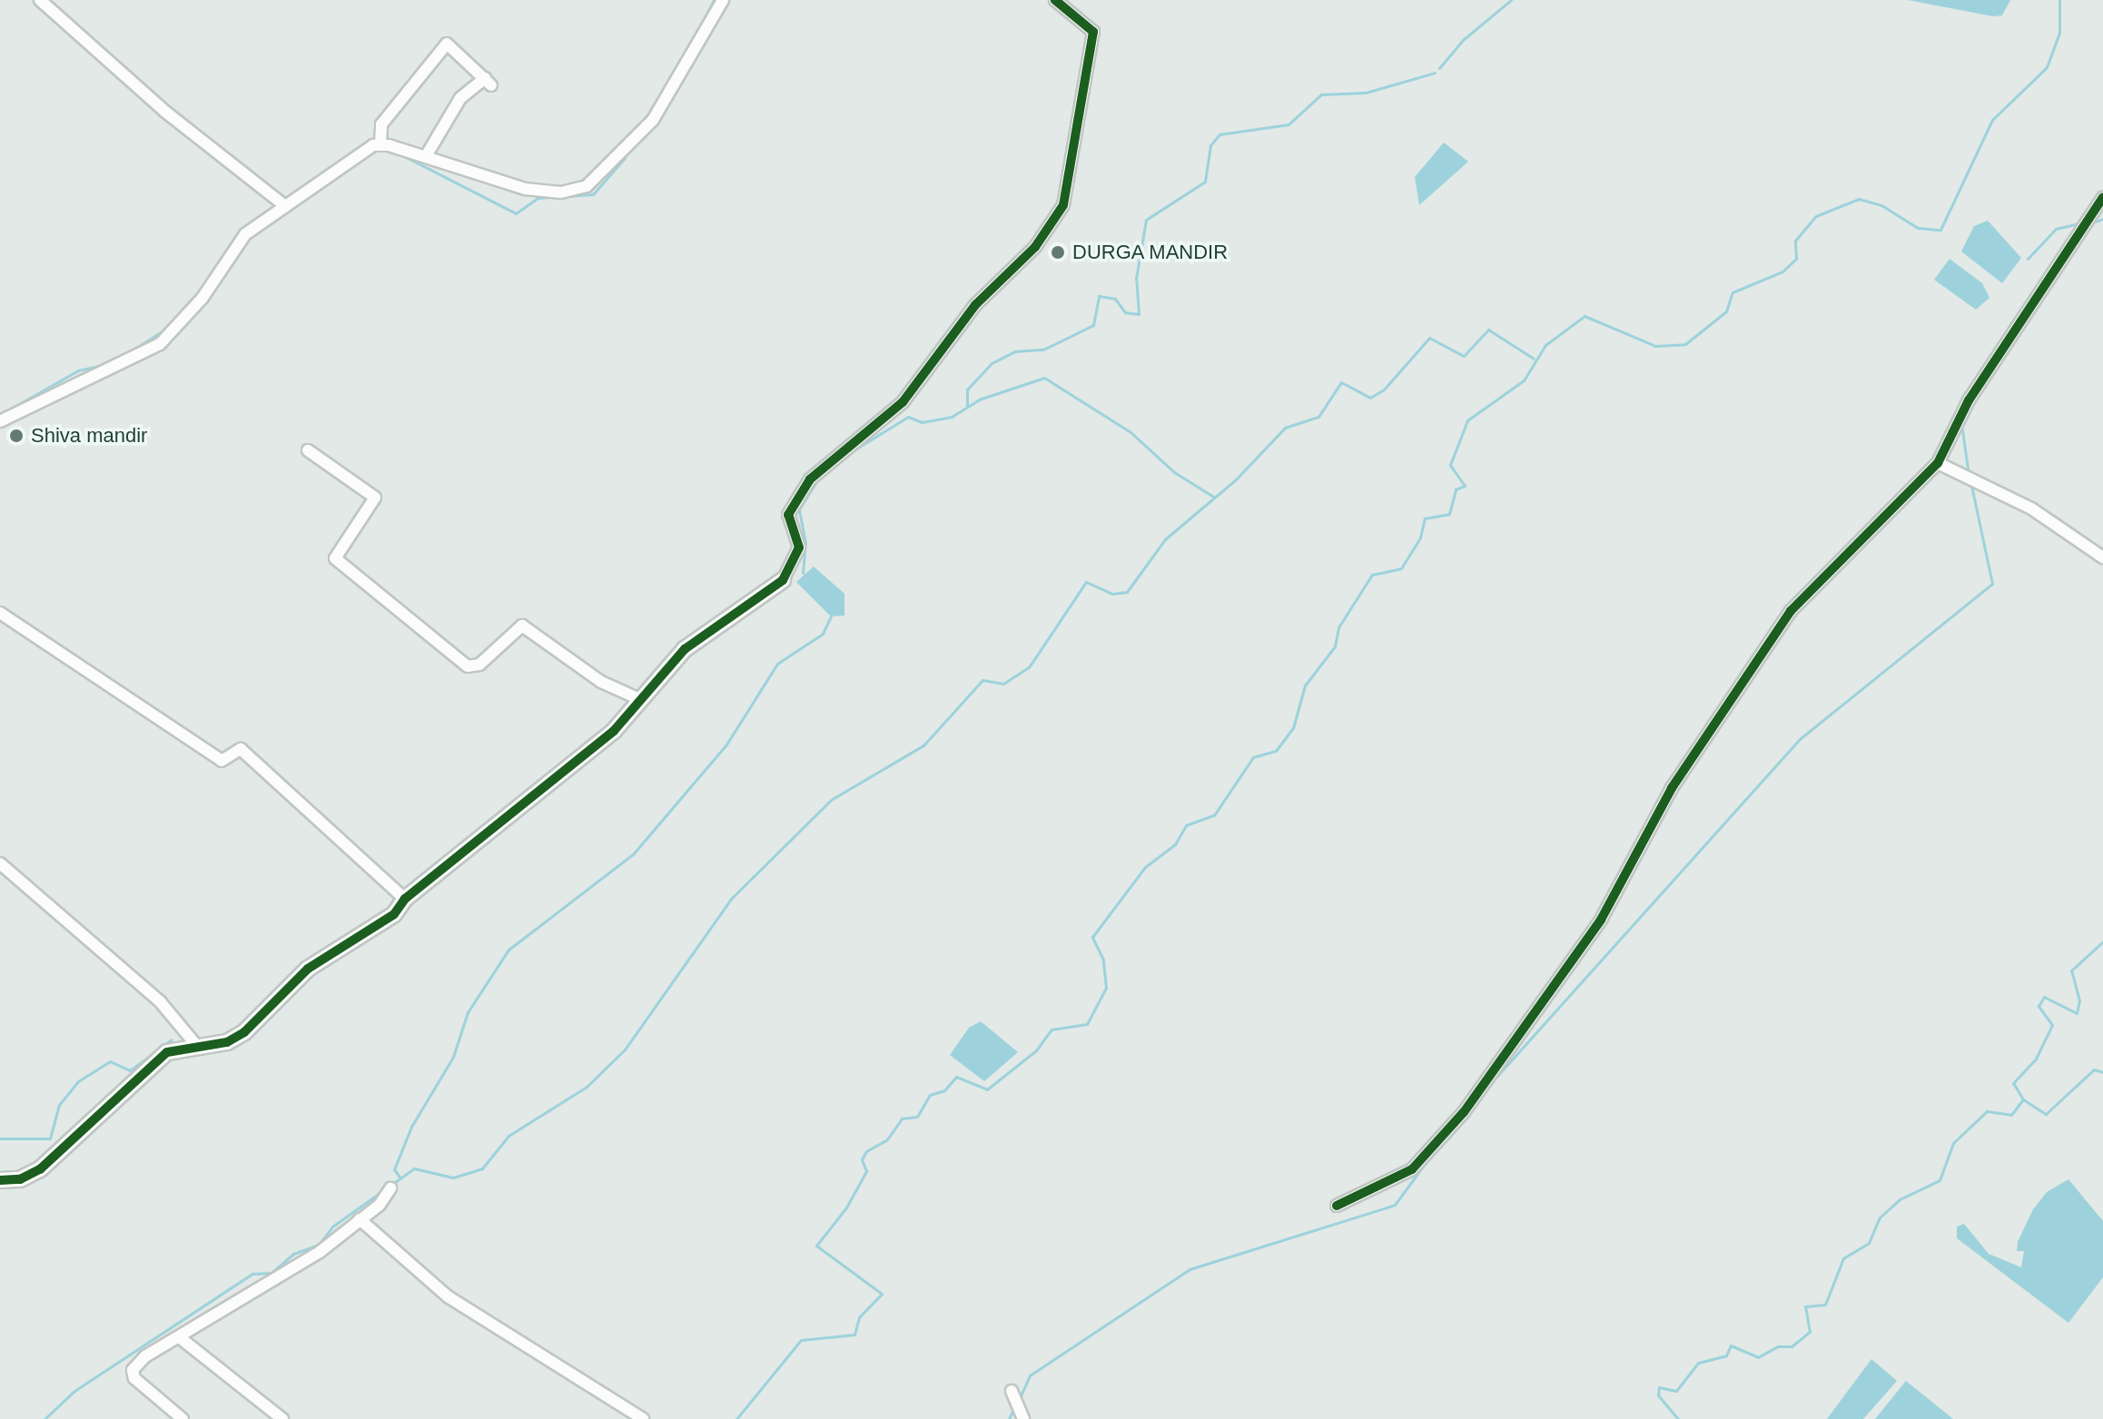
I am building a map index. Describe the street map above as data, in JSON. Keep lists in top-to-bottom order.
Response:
{
  "places": ["DURGA MANDIR", "Shiva mandir"]
}
